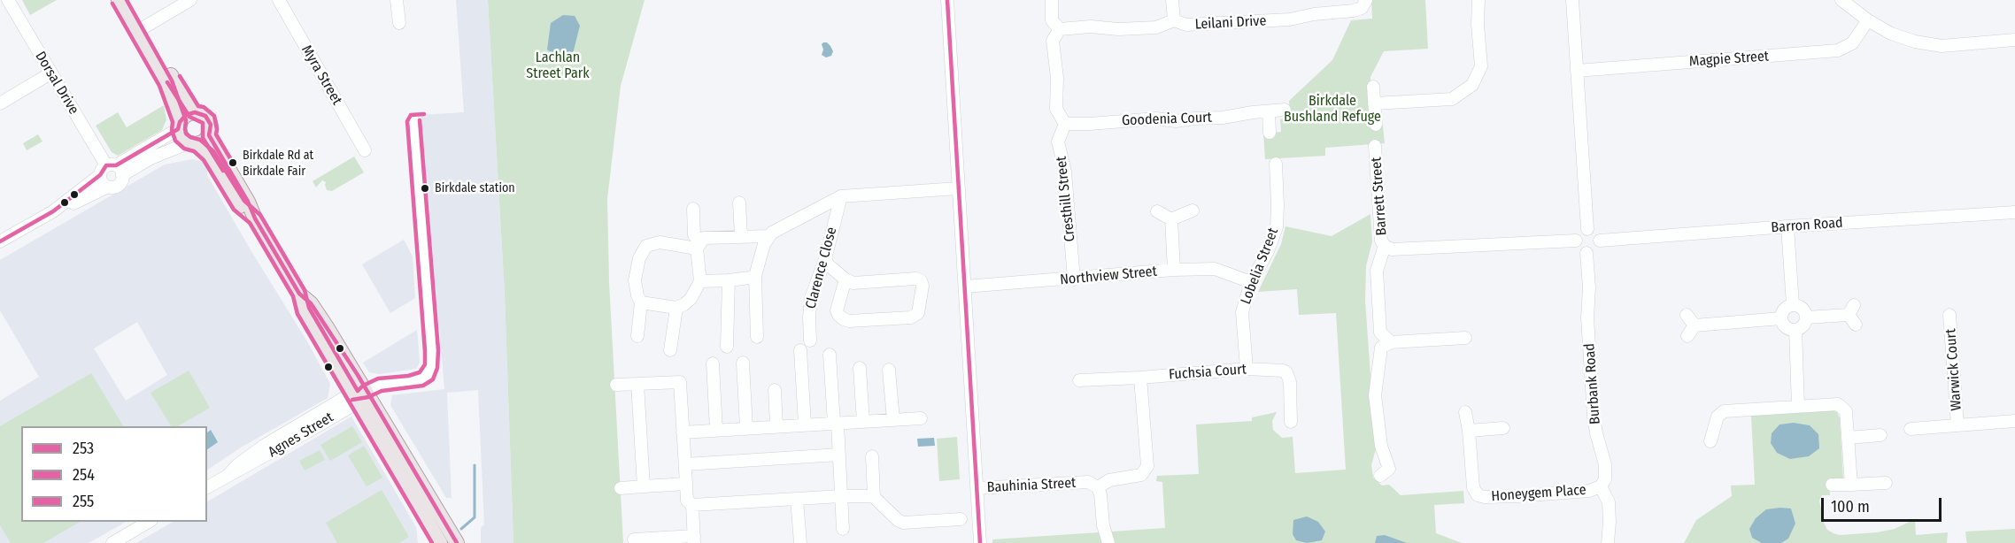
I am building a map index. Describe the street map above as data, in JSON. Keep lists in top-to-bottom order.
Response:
{
  "streets": {
    "street": [
      "Leilani Drive",
      "Magpie Street",
      "Myra Street",
      "Dorsal Drive",
      "Goodenia Court",
      "Barrett Street",
      "Cresthill Street",
      "Barron Road",
      "Lobelia Street",
      "Clarence Close",
      "Northview Street",
      "Warwick Court",
      "Fuchsia Court",
      "Burbank Road",
      "Agnes Street",
      "Bauhinia Street",
      "Honeygem Place"
    ]
  },
  "crossings": [
    ["Goodenia Court", "Cresthill Street"],
    ["Cresthill Street", "Northview Street"],
    ["Barron Road", "Burbank Road"],
    ["Lobelia Street", "Northview Street"],
    ["Lobelia Street", "Fuchsia Court"],
    ["Fuchsia Court", "Bauhinia Street"],
    ["Burbank Road", "Honeygem Place"]
  ],
  "parks": ["Lachlan Street Park", "Birkdale Bushland Refuge"],
  "places": ["Birkdale Rd at Birkdale Fair", "Birkdale station"],
  "lines": ["transit line 253", "transit line 255", "transit line 254"],
  "legend": ["253", "254", "255"],
  "scale_bar": "100 m"
}
